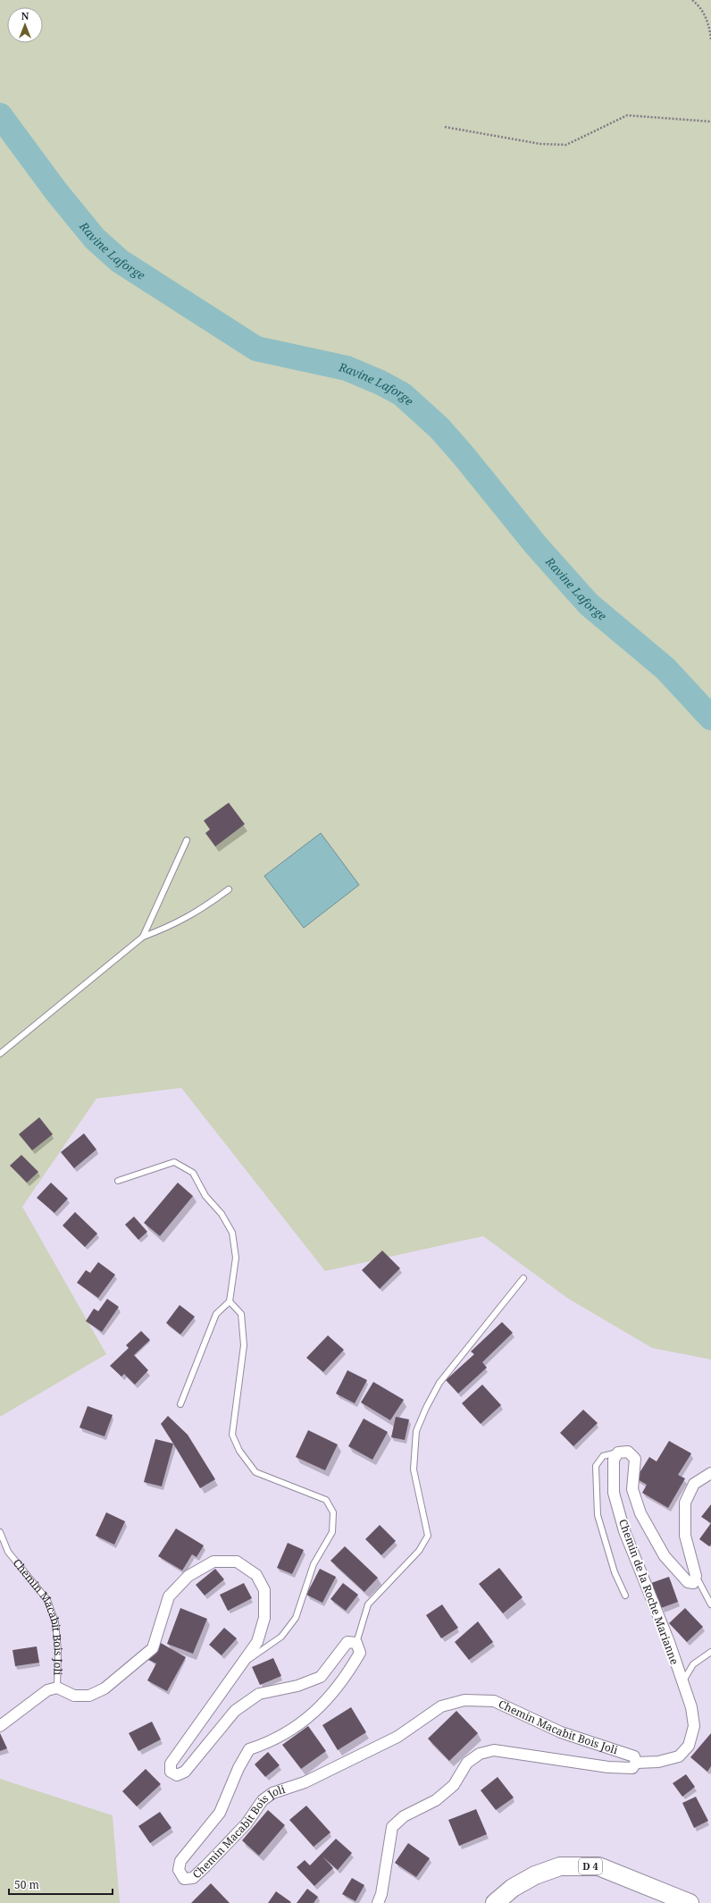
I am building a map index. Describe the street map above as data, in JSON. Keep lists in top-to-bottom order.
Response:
{
  "streets": {
    "main road": ["D 4"],
    "street": ["Chemin de la Roche Marianne", "Chemin Macabit Bois Joli"]
  },
  "crossings": [
    ["Chemin de la Roche Marianne", "Chemin Macabit Bois Joli"]
  ],
  "water": ["Ravine Laforge"],
  "scale_bar": "50 m",
  "north": "top"
}
